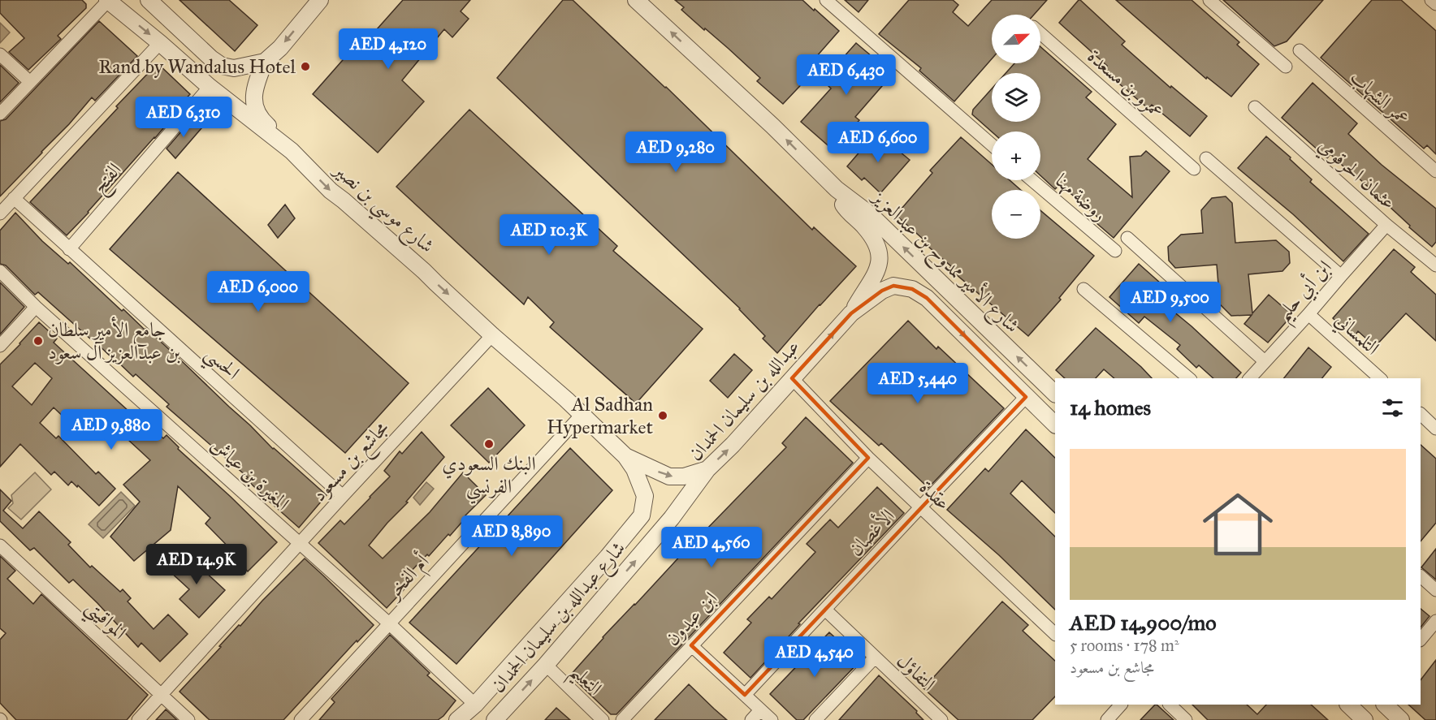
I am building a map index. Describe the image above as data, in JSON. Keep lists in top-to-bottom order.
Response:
{
  "streets": {
    "street": [
      "عمرو بن مسعدة",
      "عمر الشهاب",
      "عثمان الحرقومي",
      "الفتح",
      "روضة مهنا",
      "شارع موسي بن نصير",
      "شارع الأمير ممدوح بن عبدالعزيز",
      "ابن أبي حليم",
      "التلمساني",
      "الحسي",
      "عبدالله بن سليمان الحمدان",
      "مجاشع بن مسعود",
      "المغيرة بن عياش",
      "عقدة",
      "الأغصان",
      "أم الفخر",
      "شارع عبدالله بن سليمان الحمدان",
      "ابن عبدون",
      "المواقيتي",
      "التفاؤل",
      "التعليم"
    ]
  },
  "crossings": [
    ["عثمان الحرقومي", "ابن أبي حليم"],
    ["الفتح", "شارع موسي بن نصير"],
    ["الفتح", "الحسي"],
    ["شارع موسي بن نصير", "مجاشع بن مسعود"],
    ["شارع موسي بن نصير", "أم الفخر"],
    ["شارع الأمير ممدوح بن عبدالعزيز", "عبدالله بن سليمان الحمدان"],
    ["شارع الأمير ممدوح بن عبدالعزيز", "الأغصان"],
    ["ابن أبي حليم", "التلمساني"],
    ["الحسي", "مجاشع بن مسعود"],
    ["عبدالله بن سليمان الحمدان", "عقدة"],
    ["عبدالله بن سليمان الحمدان", "شارع عبدالله بن سليمان الحمدان"],
    ["مجاشع بن مسعود", "المغيرة بن عياش"],
    ["مجاشع بن مسعود", "المواقيتي"],
    ["المغيرة بن عياش", "أم الفخر"],
    ["عقدة", "الأغصان"],
    ["عقدة", "ابن عبدون"],
    ["الأغصان", "التفاؤل"],
    ["شارع عبدالله بن سليمان الحمدان", "التعليم"]
  ],
  "one_way": ["شارع موسي بن نصير", "عبدالله بن سليمان الحمدان"],
  "places": [
    "Rand by Wandalus Hotel",
    "جامع الأمير سلطان بن عبدالعزيز آل سعود",
    "Al Sadhan Hypermarket",
    "البنك السعودي الفرنسي"
  ],
  "north": "top right",
  "page": {
    "map_buttons": ["+", "−"],
    "price": [
      "AED 4,120",
      "AED 6,430",
      "AED 6,310",
      "AED 6,600",
      "AED 9,280",
      "AED 10.3K",
      "AED 6,000",
      "AED 9,500",
      "AED 5,440",
      "AED 9,880",
      "AED 8,890",
      "AED 4,560",
      "AED 14.9K",
      "AED 4,540"
    ],
    "heading": "14 homes",
    "list": [
      {
        "name": "AED 14,900/mo",
        "note": "5 rooms · 178 m² · مجاشع بن مسعود"
      }
    ]
  }
}
